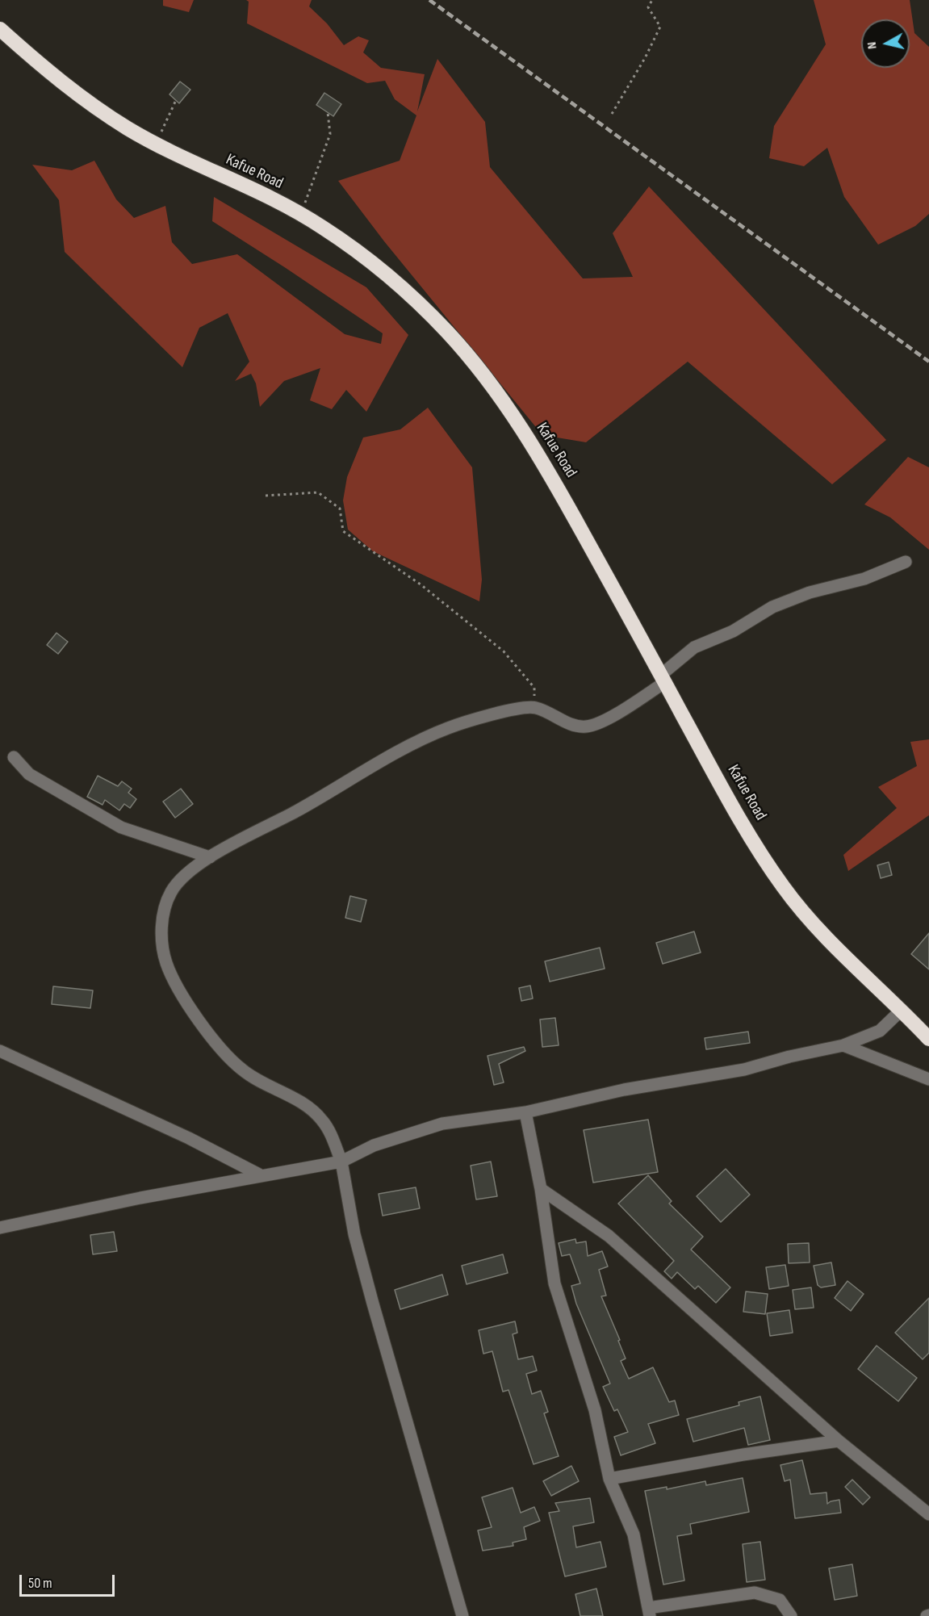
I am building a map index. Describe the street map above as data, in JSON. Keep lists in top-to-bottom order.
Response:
{
  "streets": {
    "highway": ["Kafue Road"]
  },
  "scale_bar": "50 m",
  "north": "left"
}
